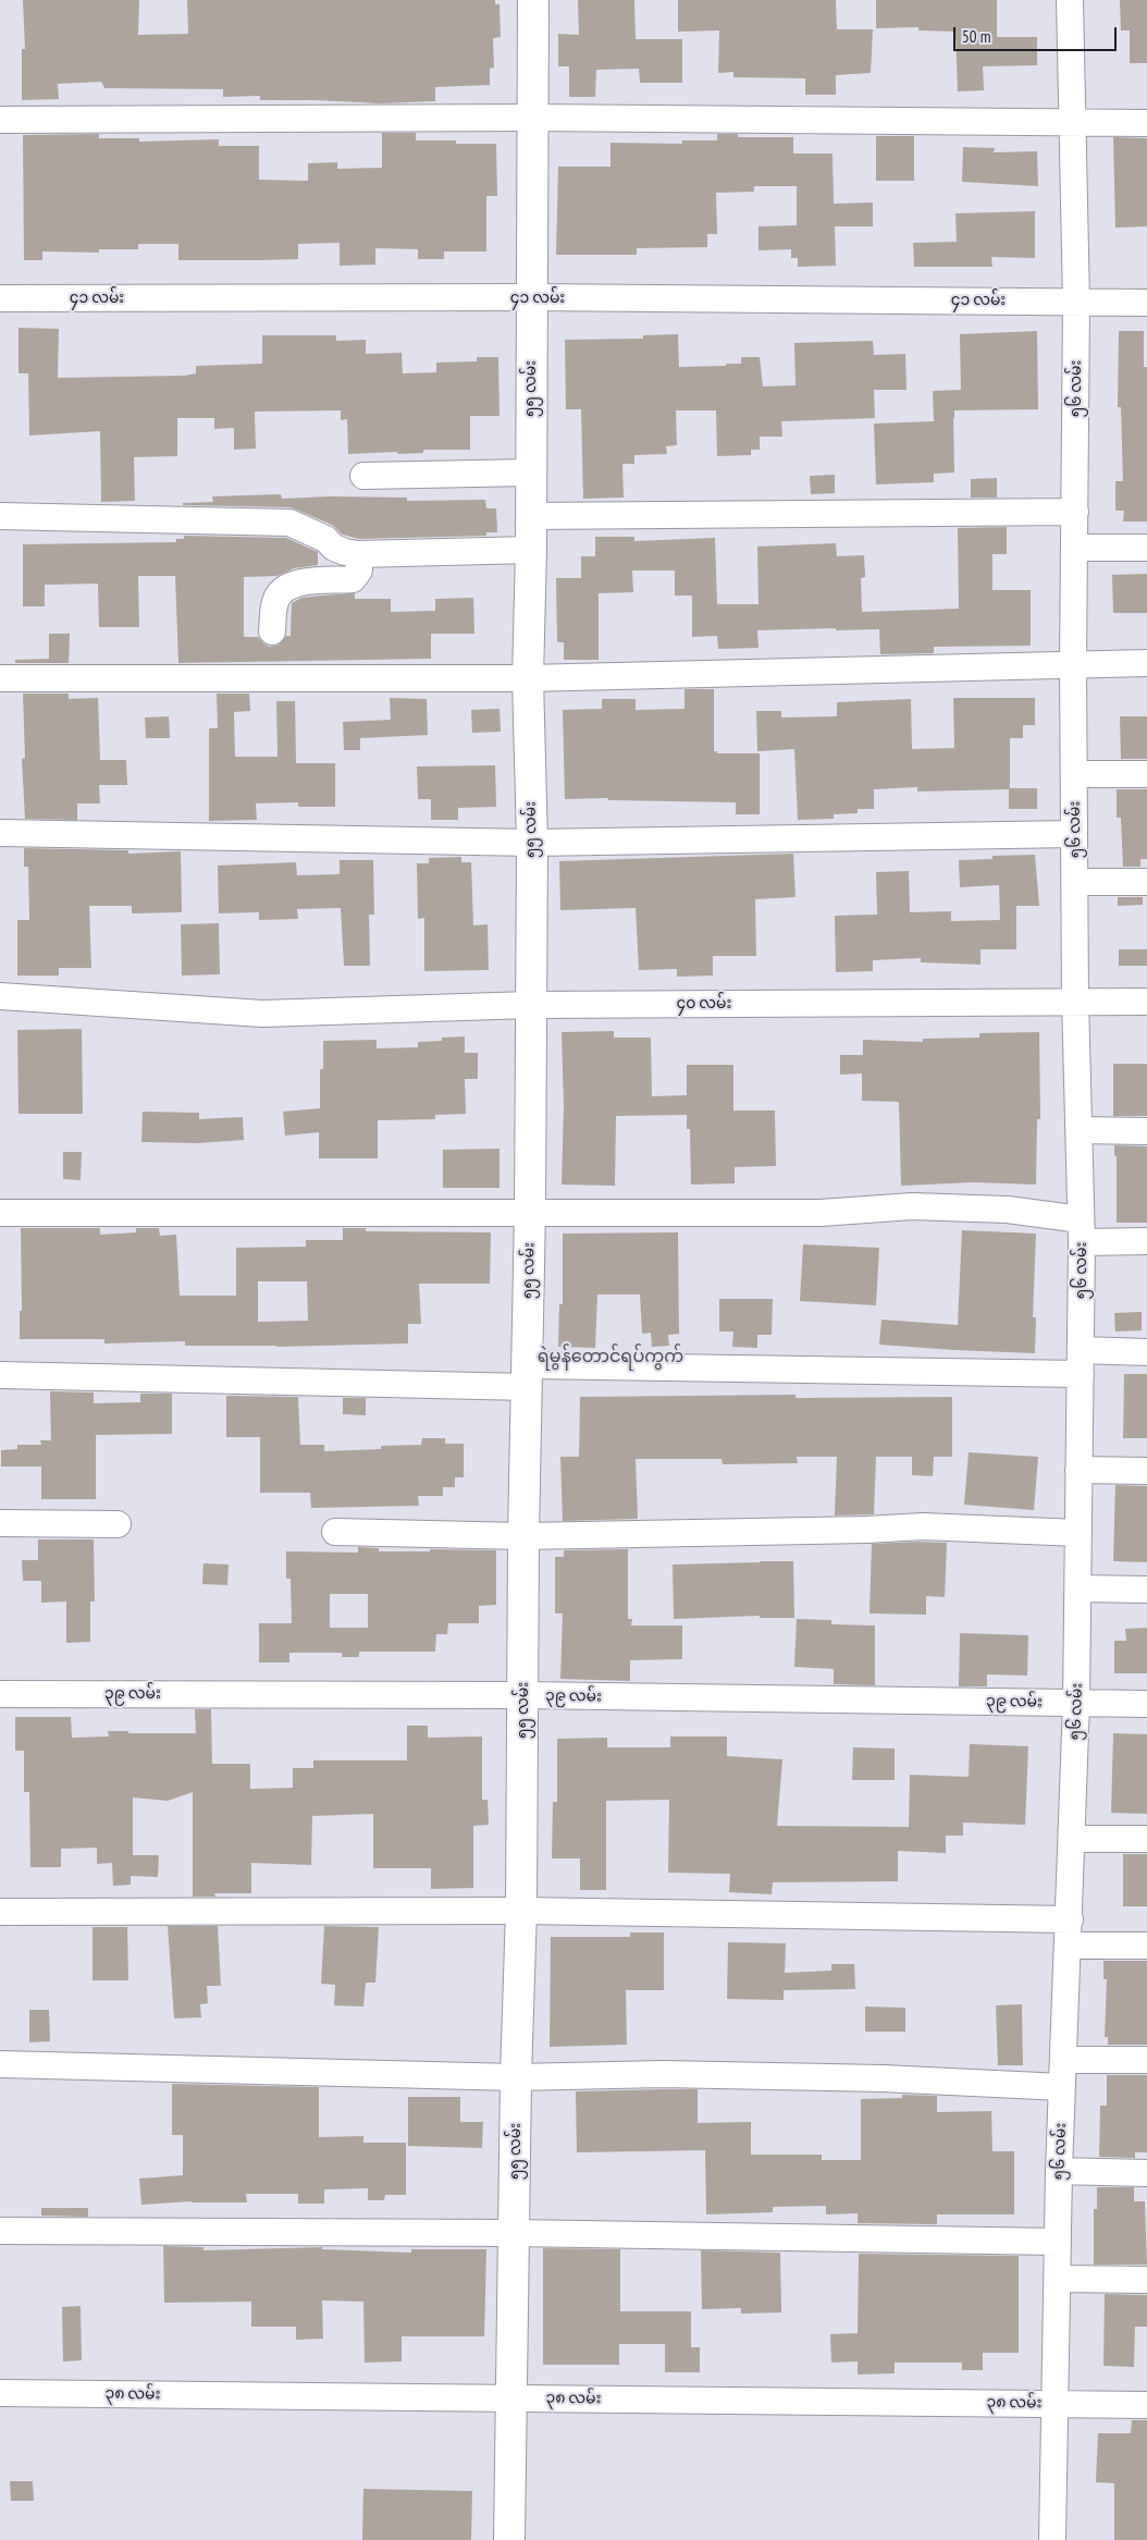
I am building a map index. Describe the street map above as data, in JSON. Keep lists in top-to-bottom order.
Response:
{
  "streets": {
    "main road": ["၅၅ လမ်း"],
    "street": [
      "၄၁ လမ်း",
      "၅၆ လမ်း",
      "၄၀ လမ်း",
      "၃၉ လမ်း",
      "၃၈ လမ်း"
    ]
  },
  "crossings": [
    ["၄၁ လမ်း", "၅၅ လမ်း"],
    ["၄၁ လမ်း", "၅၆ လမ်း"],
    ["၅၅ လမ်း", "၄၀ လမ်း"],
    ["၅၅ လမ်း", "၃၉ လမ်း"],
    ["၅၅ လမ်း", "၃၈ လမ်း"],
    ["၅၆ လမ်း", "၄၀ လမ်း"],
    ["၅၆ လမ်း", "၃၉ လမ်း"],
    ["၅၆ လမ်း", "၃၈ လမ်း"]
  ],
  "districts": ["ရဲမွန်တောင်ရပ်ကွက်"],
  "scale_bar": "50 m"
}
